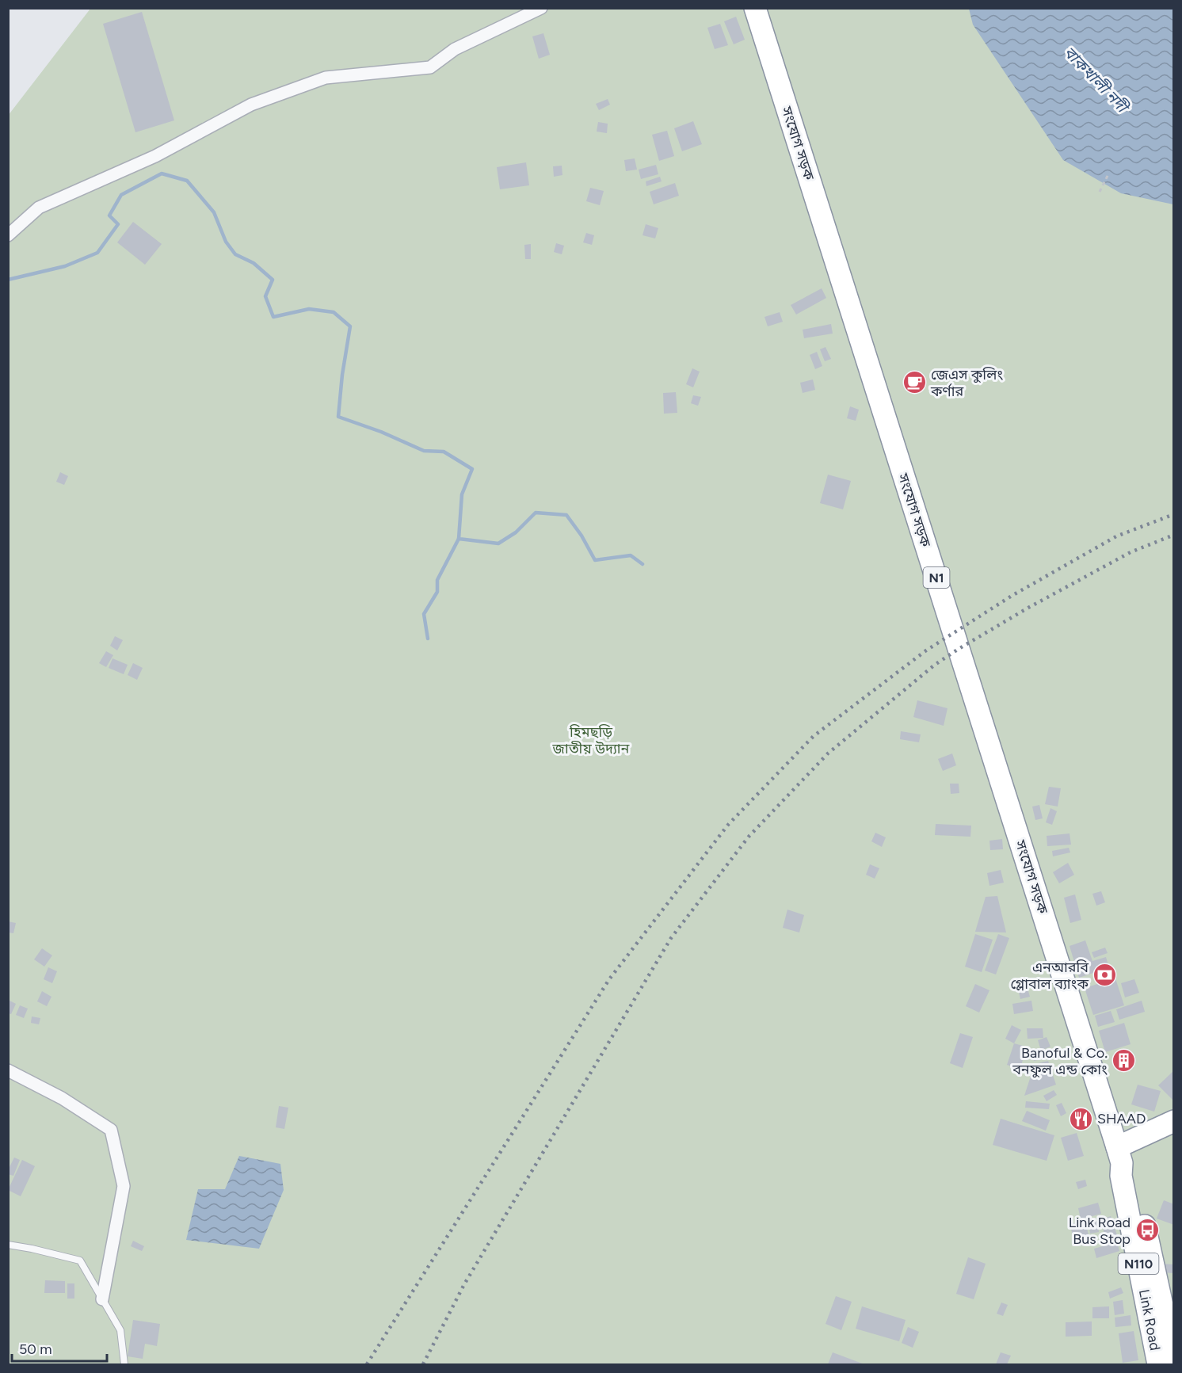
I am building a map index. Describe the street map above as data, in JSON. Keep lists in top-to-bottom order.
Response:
{
  "streets": {
    "highway": [
      "সংযোগ সড়ক",
      "N1",
      "N110",
      "Link Road"
    ]
  },
  "crossings": [
    ["সংযোগ সড়ক", "Link Road"]
  ],
  "water": ["বাকখালী নদী"],
  "parks": ["হিমছড়ি জাতীয় উদ্যান"],
  "places": {
    "cafe": ["জেএস কুলিং কর্ণার"],
    "bank": ["এনআরবি গ্লোবাল ব্যাংক"],
    "building": ["Banoful & Co. বনফুল এন্ড কোং"],
    "restaurant": ["SHAAD"],
    "bus stop": ["Link Road Bus Stop"]
  },
  "scale_bar": "50 m"
}
